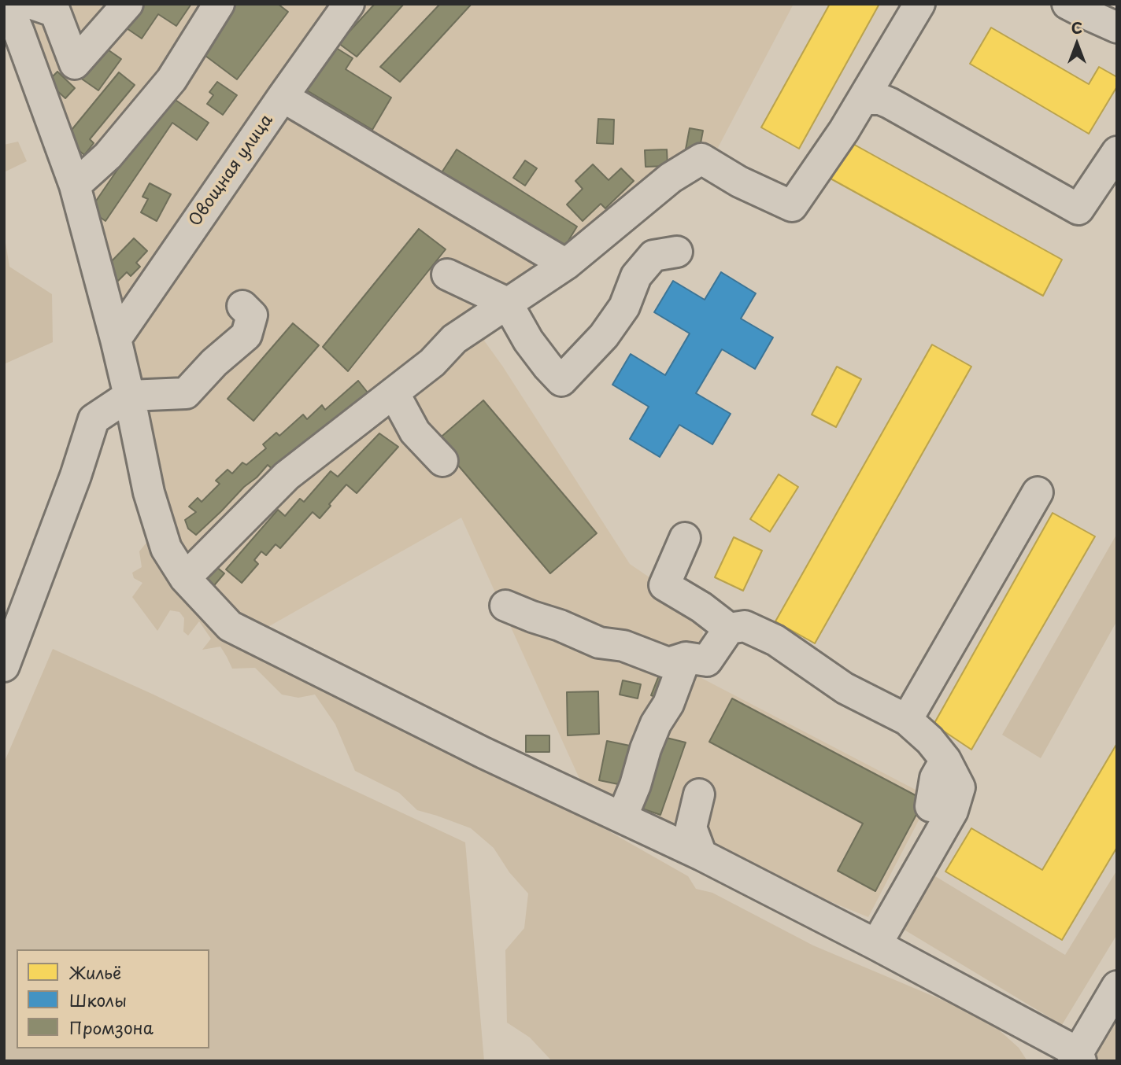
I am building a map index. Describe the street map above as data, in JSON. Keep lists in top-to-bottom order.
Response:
{
  "streets": {
    "street": ["Овощная улица"]
  },
  "legend": ["Жильё", "Школы", "Промзона"],
  "north": "top"
}
